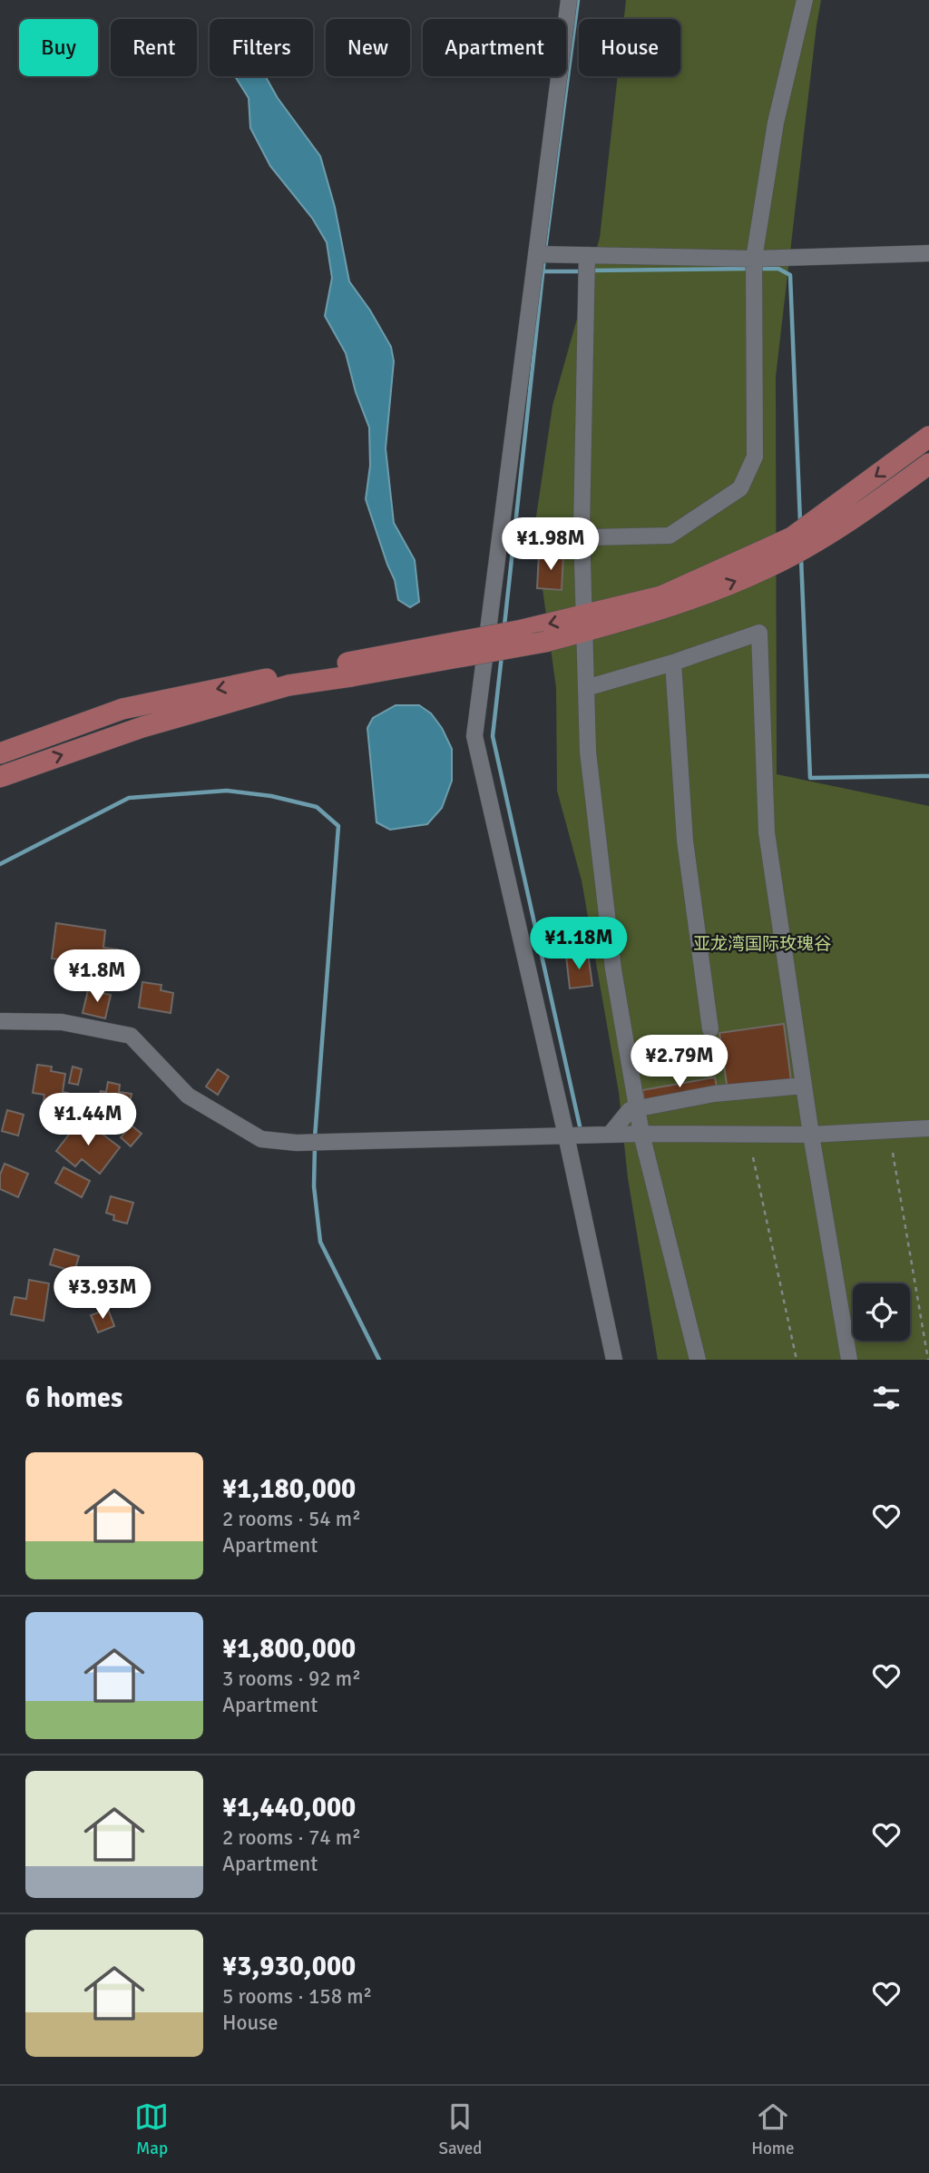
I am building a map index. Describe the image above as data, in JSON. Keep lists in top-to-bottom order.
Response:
{
  "parks": ["亚龙湾国际玫瑰谷"],
  "page": {
    "chip": [
      "Buy",
      "Rent",
      "Filters",
      "New",
      "Apartment",
      "House"
    ],
    "price": [
      "¥1.98M",
      "¥1.18M",
      "¥1.8M",
      "¥2.79M",
      "¥1.44M",
      "¥3.93M"
    ],
    "heading": "6 homes",
    "list": [
      {
        "name": "¥1,180,000",
        "note": "2 rooms · 54 m² · Apartment"
      },
      {
        "name": "¥1,800,000",
        "note": "3 rooms · 92 m² · Apartment"
      },
      {
        "name": "¥1,440,000",
        "note": "2 rooms · 74 m² · Apartment"
      },
      {
        "name": "¥3,930,000",
        "note": "5 rooms · 158 m² · House"
      }
    ],
    "tabs": ["Map", "Saved", "Home"]
  }
}
